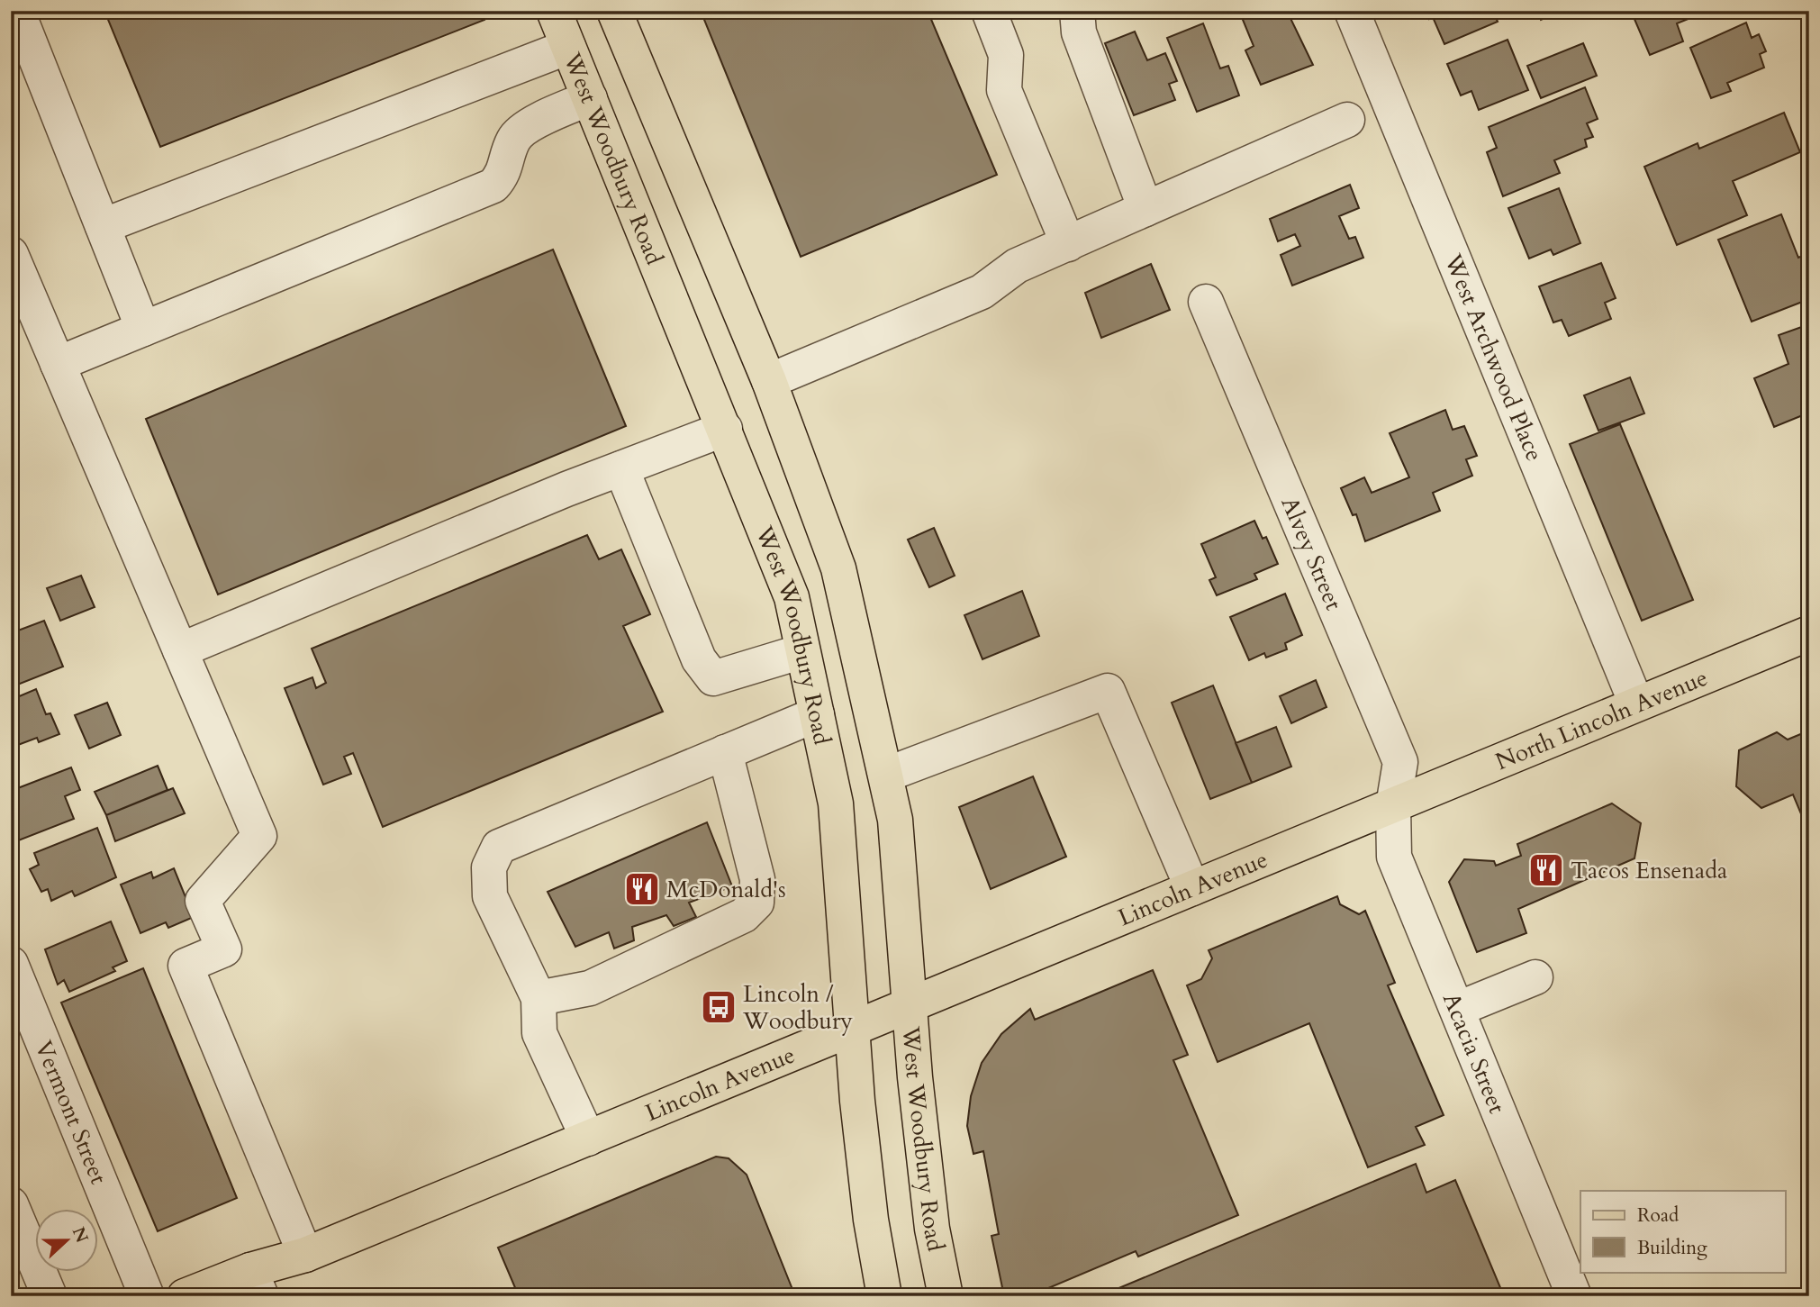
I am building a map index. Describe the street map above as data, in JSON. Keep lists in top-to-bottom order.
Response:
{
  "streets": {
    "main road": ["West Woodbury Road", "North Lincoln Avenue", "Lincoln Avenue"],
    "street": [
      "West Archwood Place",
      "Alvey Street",
      "Acacia Street",
      "Vermont Street"
    ]
  },
  "crossings": [
    ["West Woodbury Road", "Lincoln Avenue"],
    ["West Archwood Place", "North Lincoln Avenue"],
    ["Alvey Street", "North Lincoln Avenue"],
    ["Alvey Street", "Lincoln Avenue"],
    ["Alvey Street", "Acacia Street"],
    ["North Lincoln Avenue", "Lincoln Avenue"],
    ["North Lincoln Avenue", "Acacia Street"],
    ["Lincoln Avenue", "Acacia Street"]
  ],
  "places": {
    "restaurant": ["Tacos Ensenada", "McDonald's"],
    "bus stop": ["Lincoln / Woodbury"]
  },
  "legend": ["Road", "Building"],
  "north": "right"
}
